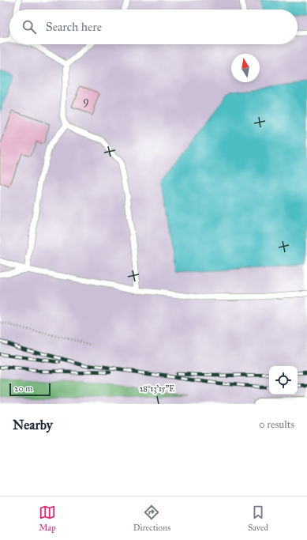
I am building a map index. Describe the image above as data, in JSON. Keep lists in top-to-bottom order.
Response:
{
  "house_numbers": ["9"],
  "scale_bar": "20 m",
  "north": "top",
  "page": {
    "search": "Search here",
    "scale": "20 m",
    "heading": ["Nearby", "0 results"],
    "nav": ["Map", "Directions", "Saved"]
  },
  "coordinates": ["28°13'15\"E"]
}
